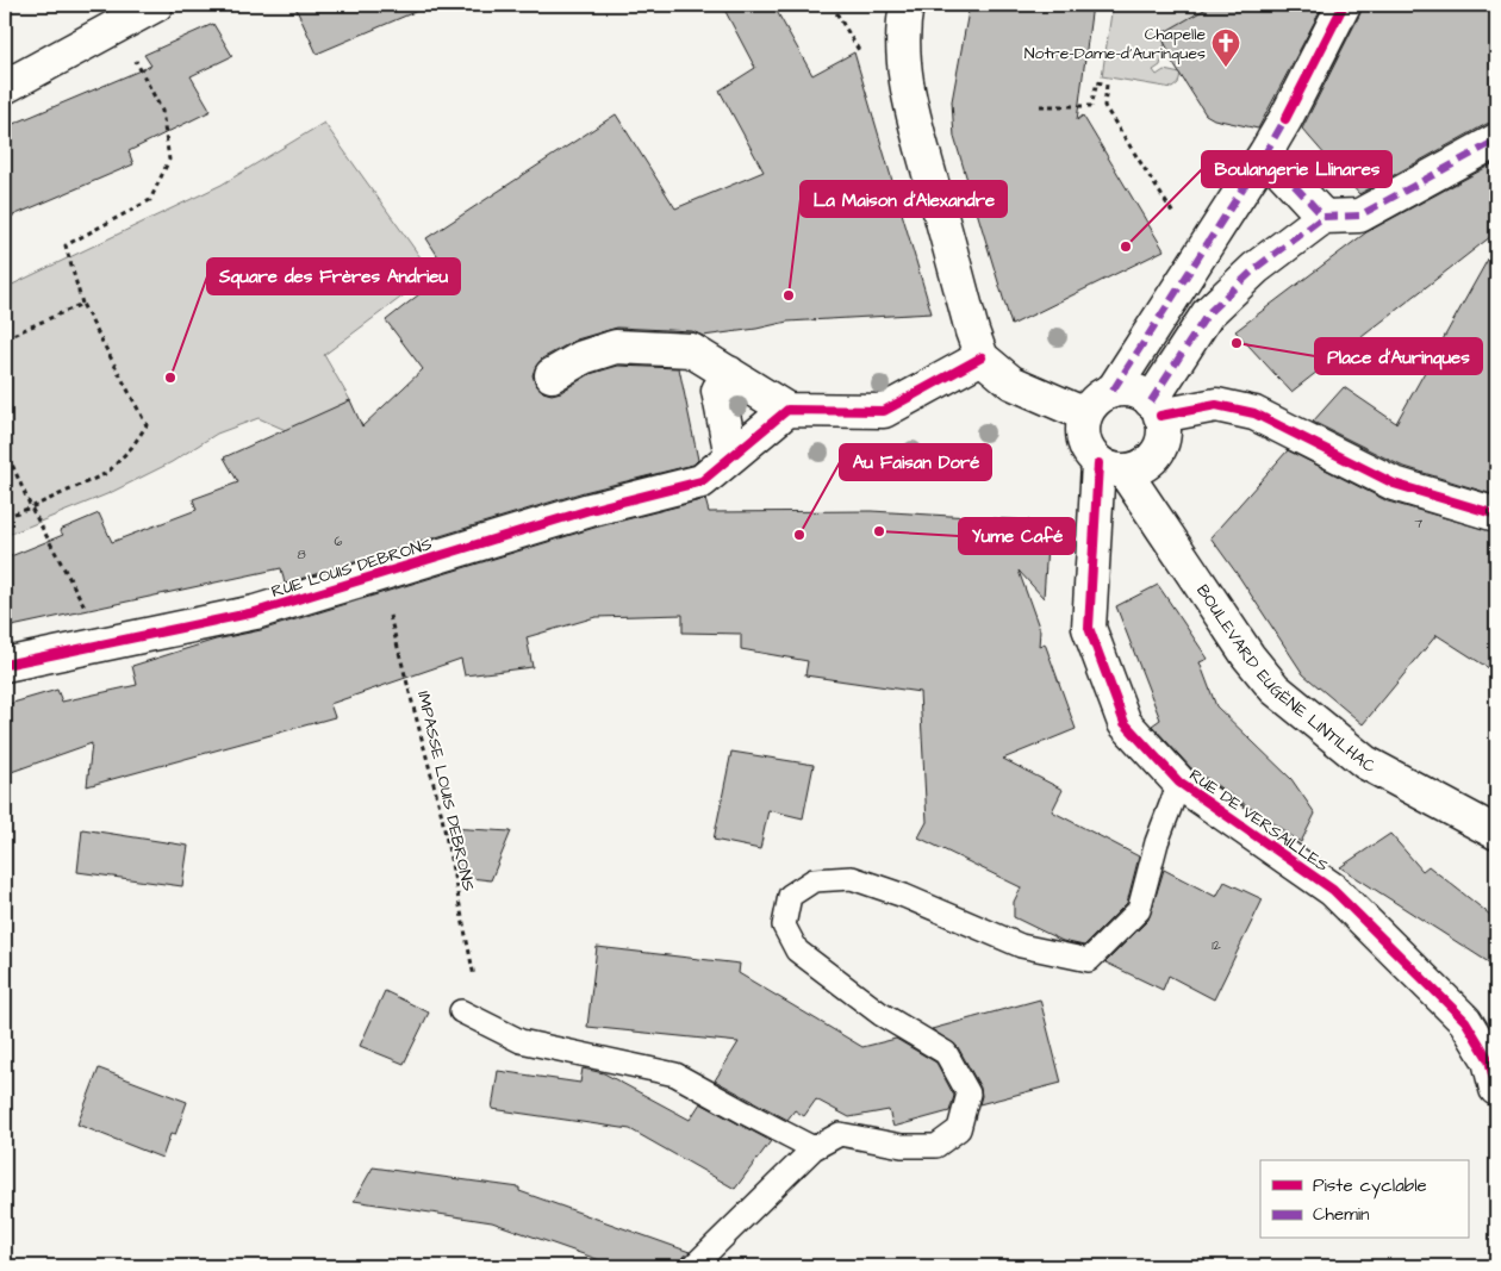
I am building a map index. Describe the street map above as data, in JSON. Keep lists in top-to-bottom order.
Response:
{
  "streets": {
    "street": ["RUE LOUIS DEBRONS", "BOULEVARD EUGÈNE LINTILHAC", "RUE DE VERSAILLES"],
    "path": ["IMPASSE LOUIS DEBRONS"]
  },
  "crossings": [
    ["RUE LOUIS DEBRONS", "IMPASSE LOUIS DEBRONS"],
    ["BOULEVARD EUGÈNE LINTILHAC", "RUE DE VERSAILLES"]
  ],
  "places": {
    "church": ["Chapelle Notre-Dame-d'Aurinques"],
    "other": [
      "Boulangerie Llinares",
      "La Maison d'Alexandre",
      "Place d'Aurinques",
      "Square des Frères Andrieu",
      "Yume Café",
      "Au Faisan Doré"
    ]
  },
  "house_numbers": [
    "7",
    "6",
    "8",
    "12"
  ],
  "legend": ["Piste cyclable", "Chemin"]
}
